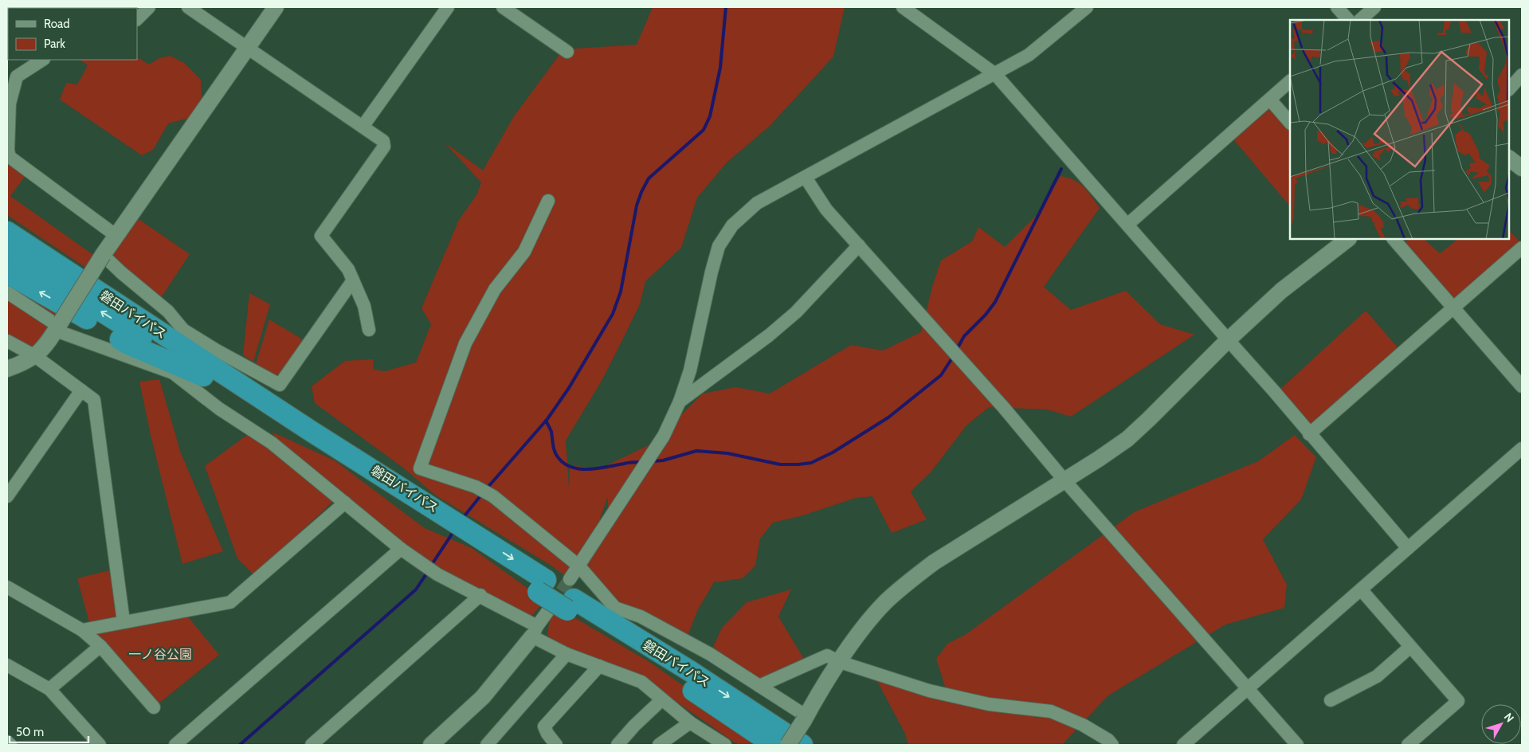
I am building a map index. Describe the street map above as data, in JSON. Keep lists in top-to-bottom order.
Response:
{
  "streets": {
    "highway": ["磐田バイパス"]
  },
  "parks": ["一ノ谷公園"],
  "legend": ["Road", "Park"],
  "scale_bar": "50 m",
  "north": "top right"
}
